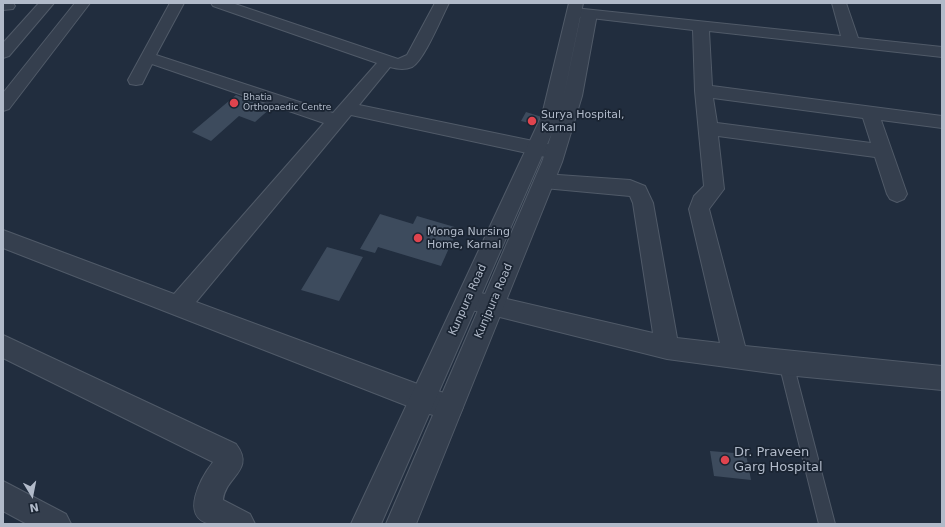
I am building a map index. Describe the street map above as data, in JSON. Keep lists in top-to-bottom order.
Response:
{
  "streets": {
    "street": ["Kunpura Road", "Kunjpura Road"]
  },
  "crossings": [
    ["Kunpura Road", "Kunjpura Road"]
  ],
  "places": [
    "Bhatia Orthopaedic Centre",
    "Surya Hospital, Karnal",
    "Monga Nursing Home, Karnal",
    "Dr. Praveen Garg Hospital"
  ],
  "north": "bottom"
}
